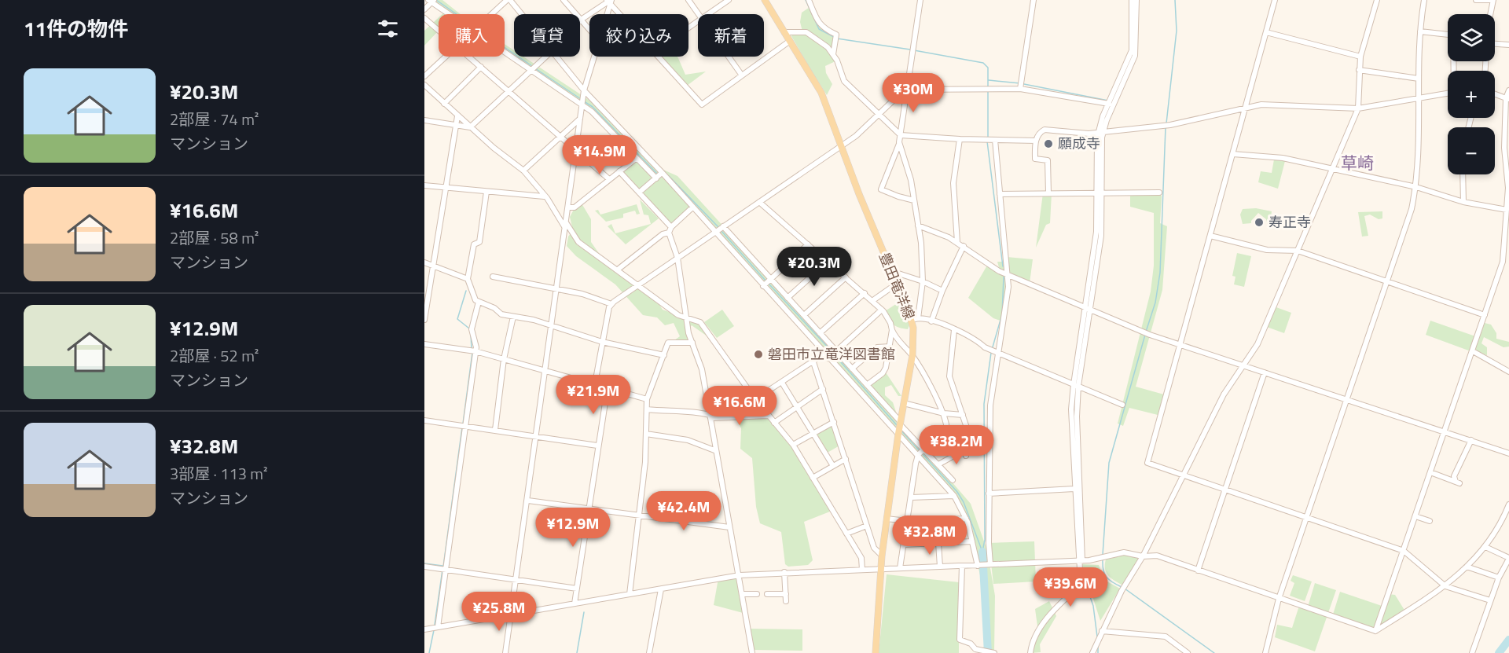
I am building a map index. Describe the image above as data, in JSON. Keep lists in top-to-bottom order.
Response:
{
  "streets": {
    "main road": ["豊田竜洋線"]
  },
  "districts": ["草崎"],
  "places": ["願成寺", "寿正寺", "磐田市立竜洋図書館"],
  "page": {
    "heading": "11件の物件",
    "map_buttons": ["+", "−"],
    "chip": [
      "購入",
      "賃貸",
      "絞り込み",
      "新着"
    ],
    "list": [
      {
        "name": "¥20.3M",
        "note": "2部屋 · 74 m² · マンション"
      },
      {
        "name": "¥16.6M",
        "note": "2部屋 · 58 m² · マンション"
      },
      {
        "name": "¥12.9M",
        "note": "2部屋 · 52 m² · マンション"
      },
      {
        "name": "¥32.8M",
        "note": "3部屋 · 113 m² · マンション"
      }
    ],
    "price": [
      "¥30M",
      "¥14.9M",
      "¥20.3M",
      "¥21.9M",
      "¥16.6M",
      "¥38.2M",
      "¥42.4M",
      "¥12.9M",
      "¥32.8M",
      "¥39.6M",
      "¥25.8M"
    ]
  }
}
